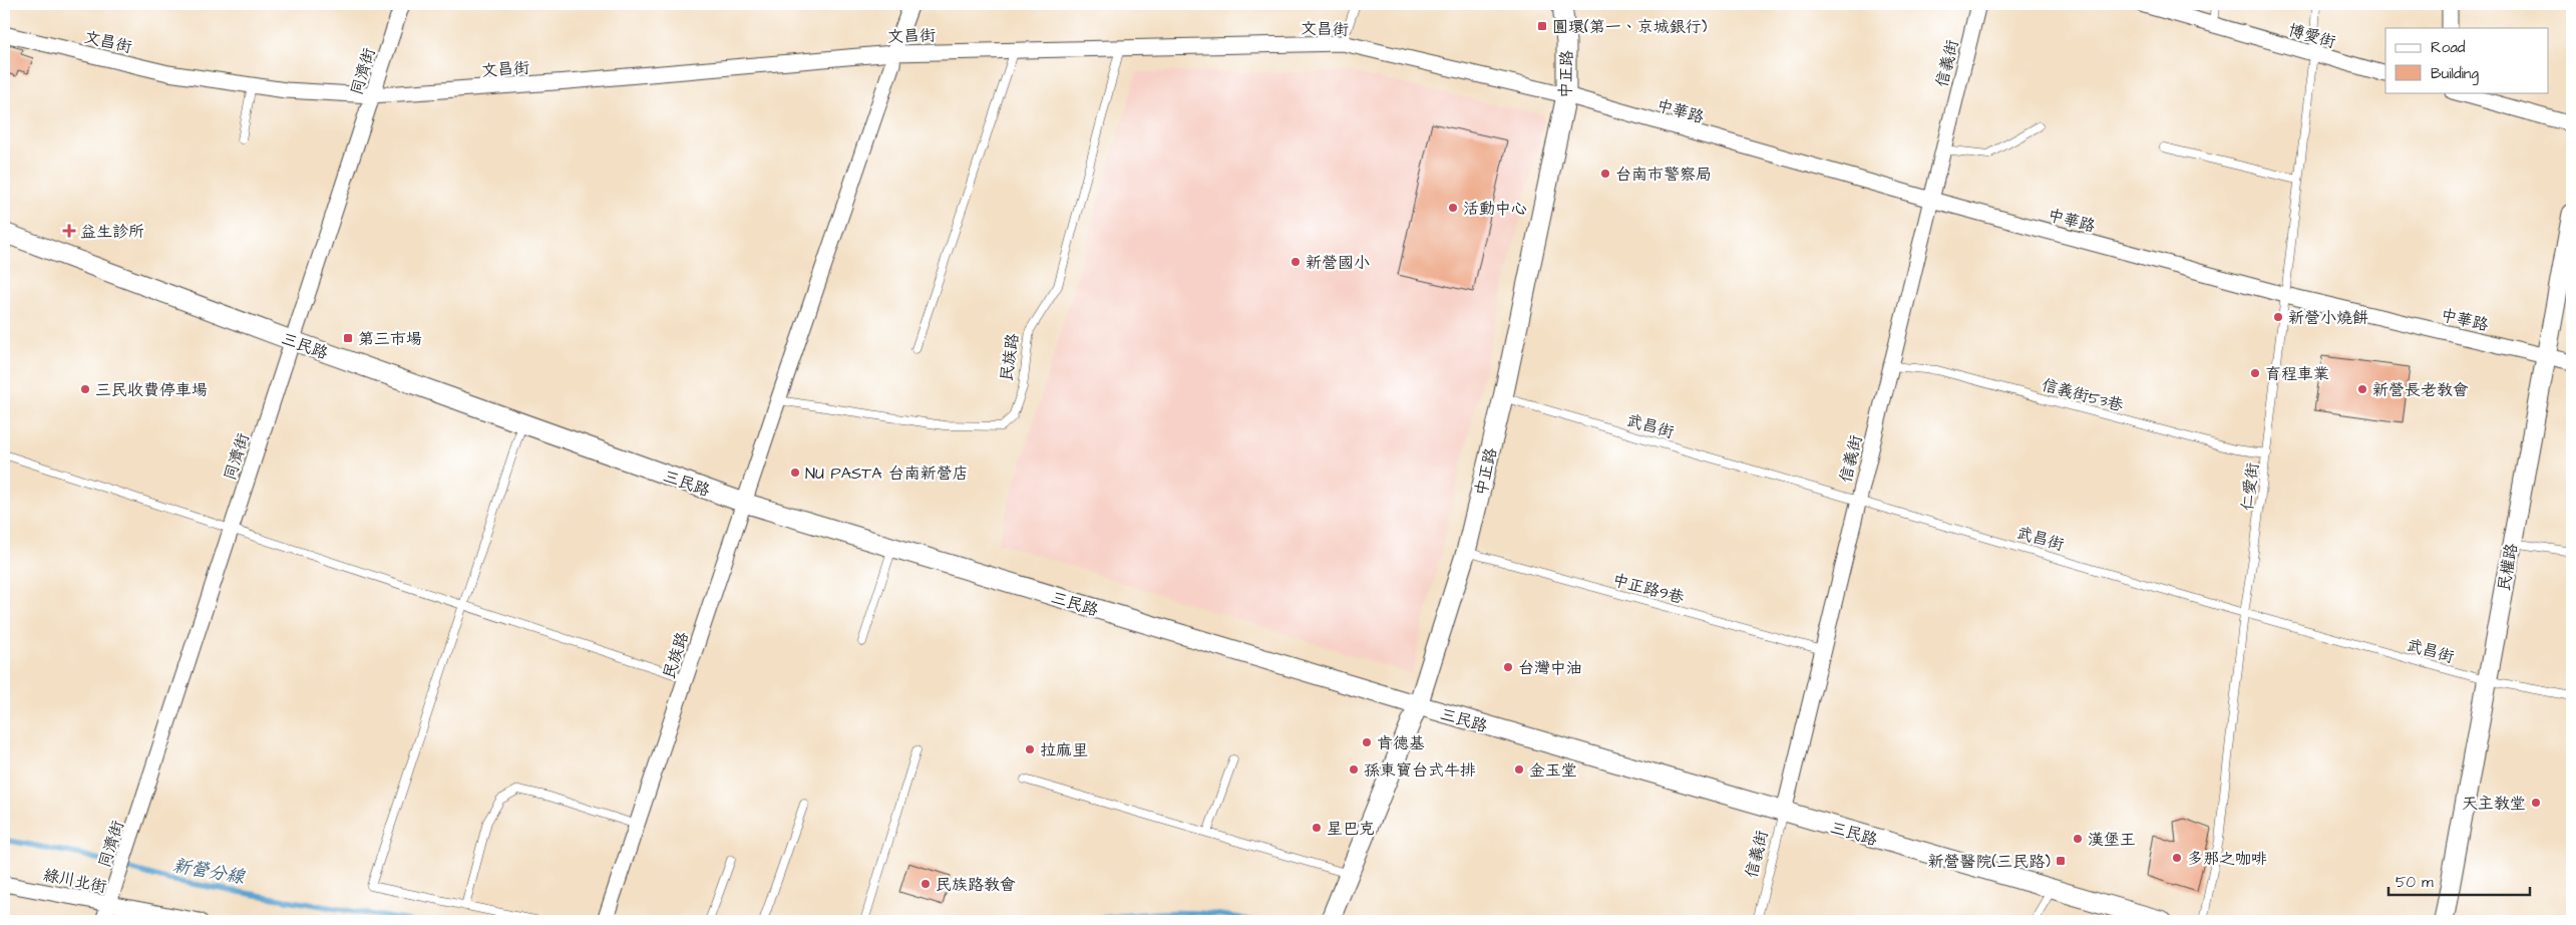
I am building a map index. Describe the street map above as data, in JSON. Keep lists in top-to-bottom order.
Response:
{
  "streets": {
    "street": [
      "文昌街",
      "博愛街",
      "信義街",
      "同濟街",
      "中正路",
      "中華路",
      "三民路",
      "民族路",
      "民權路",
      "綠川北街"
    ],
    "lane": [
      "信義街53巷",
      "武昌街",
      "仁愛街",
      "中正路9巷"
    ]
  },
  "crossings": [
    ["文昌街", "同濟街"],
    ["文昌街", "中正路"],
    ["文昌街", "中華路"],
    ["文昌街", "民族路"],
    ["博愛街", "仁愛街"],
    ["信義街", "中華路"],
    ["信義街", "三民路"],
    ["信義街", "信義街53巷"],
    ["信義街", "武昌街"],
    ["信義街", "中正路9巷"],
    ["同濟街", "三民路"],
    ["同濟街", "綠川北街"],
    ["中正路", "中華路"],
    ["中正路", "三民路"],
    ["中正路", "武昌街"],
    ["中正路", "中正路9巷"],
    ["中華路", "仁愛街"],
    ["中華路", "民權路"],
    ["三民路", "民族路"],
    ["信義街53巷", "仁愛街"],
    ["武昌街", "仁愛街"],
    ["武昌街", "民權路"]
  ],
  "water": ["新營分線"],
  "places": {
    "transit": ["圓環(第一、京城銀行)", "第三市場", "新營醫院(三民路)"],
    "other": [
      "台南市警察局",
      "活動中心",
      "新營國小",
      "新營小燒餅",
      "育程車業",
      "三民收費停車場",
      "新營長老教會",
      "NU PASTA 台南新營店",
      "台灣中油",
      "肯德基",
      "拉麻里",
      "孫東寶台式牛排",
      "金玉堂",
      "天主教堂",
      "星巴克",
      "漢堡王",
      "多那之咖啡",
      "民族路教會"
    ],
    "health": ["益生診所"]
  },
  "legend": ["Road", "Building"],
  "scale_bar": "50 m"
}
